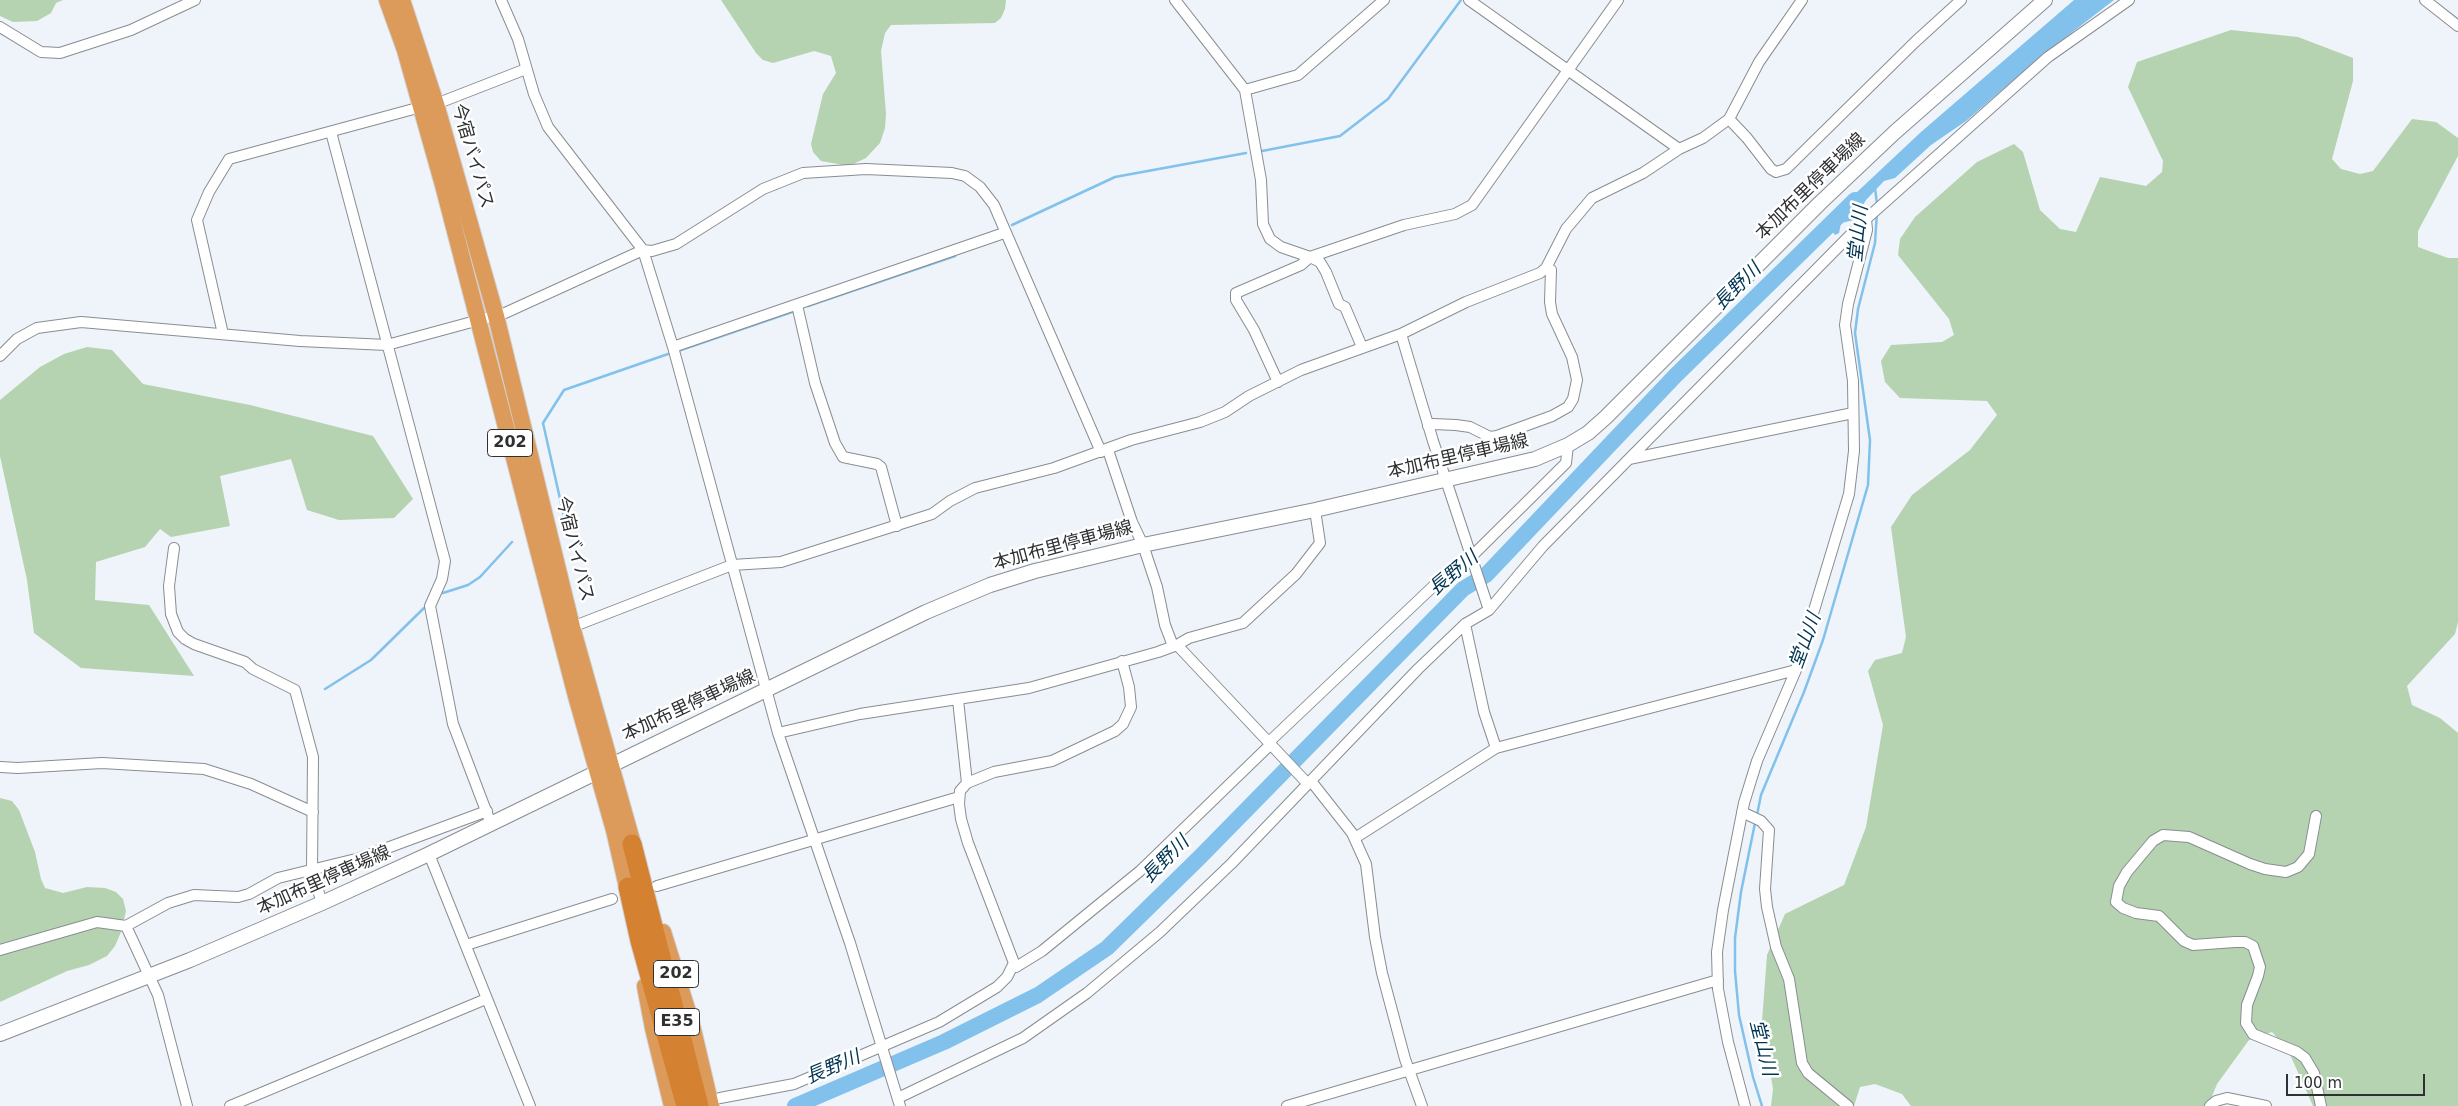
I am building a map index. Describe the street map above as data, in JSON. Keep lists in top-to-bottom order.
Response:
{
  "streets": {
    "highway": ["今宿バイパス", "202", "E35"],
    "main road": ["本加布里停車場線"]
  },
  "crossings": [
    ["今宿バイパス", "本加布里停車場線"]
  ],
  "water": ["堂山川", "長野川"],
  "scale_bar": "100 m"
}
